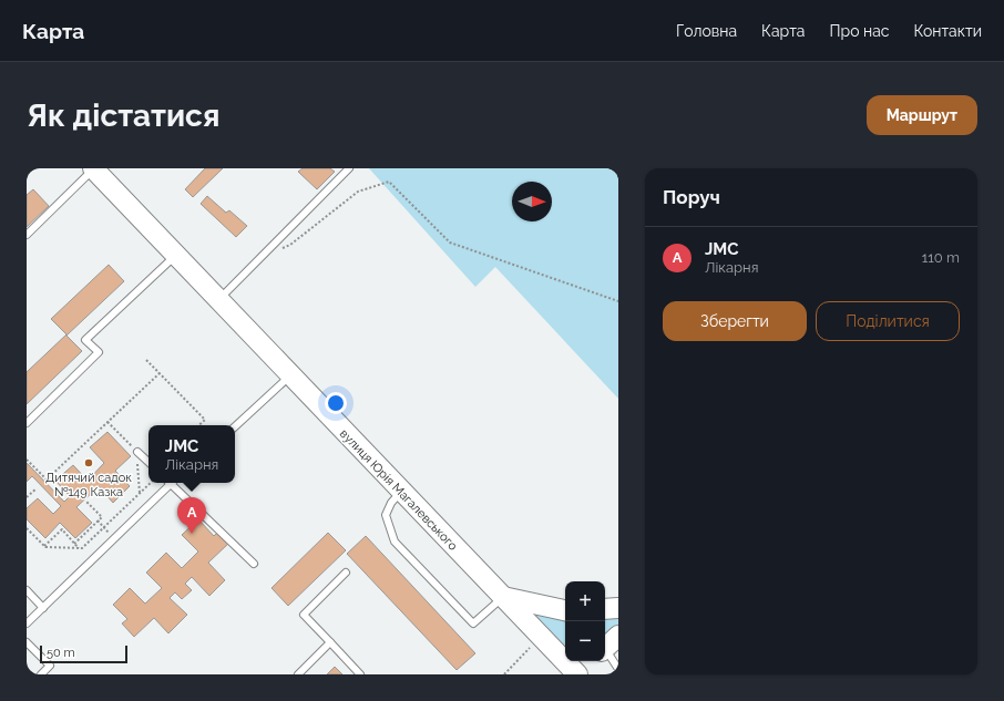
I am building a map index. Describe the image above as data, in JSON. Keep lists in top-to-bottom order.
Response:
{
  "streets": {
    "street": ["вулиця Юрія Магалевського"]
  },
  "places": ["Дитячий садок №149 Казка"],
  "scale_bar": "50 m",
  "north": "right",
  "page": {
    "header": "Карта",
    "nav": [
      "Головна",
      "Карта",
      "Про нас",
      "Контакти"
    ],
    "buttons": [
      "Маршрут",
      ["Зберегти", "Поділитися"]
    ],
    "title": "Як дістатися",
    "heading": "Поруч",
    "list": [
      {
        "mark": "A",
        "name": "JMC",
        "note": "Лікарня",
        "value": "110 m"
      }
    ],
    "popup": ["JMC", "Лікарня"],
    "pins": "A",
    "map_buttons": ["+", "−"],
    "scale": "50 m"
  }
}
